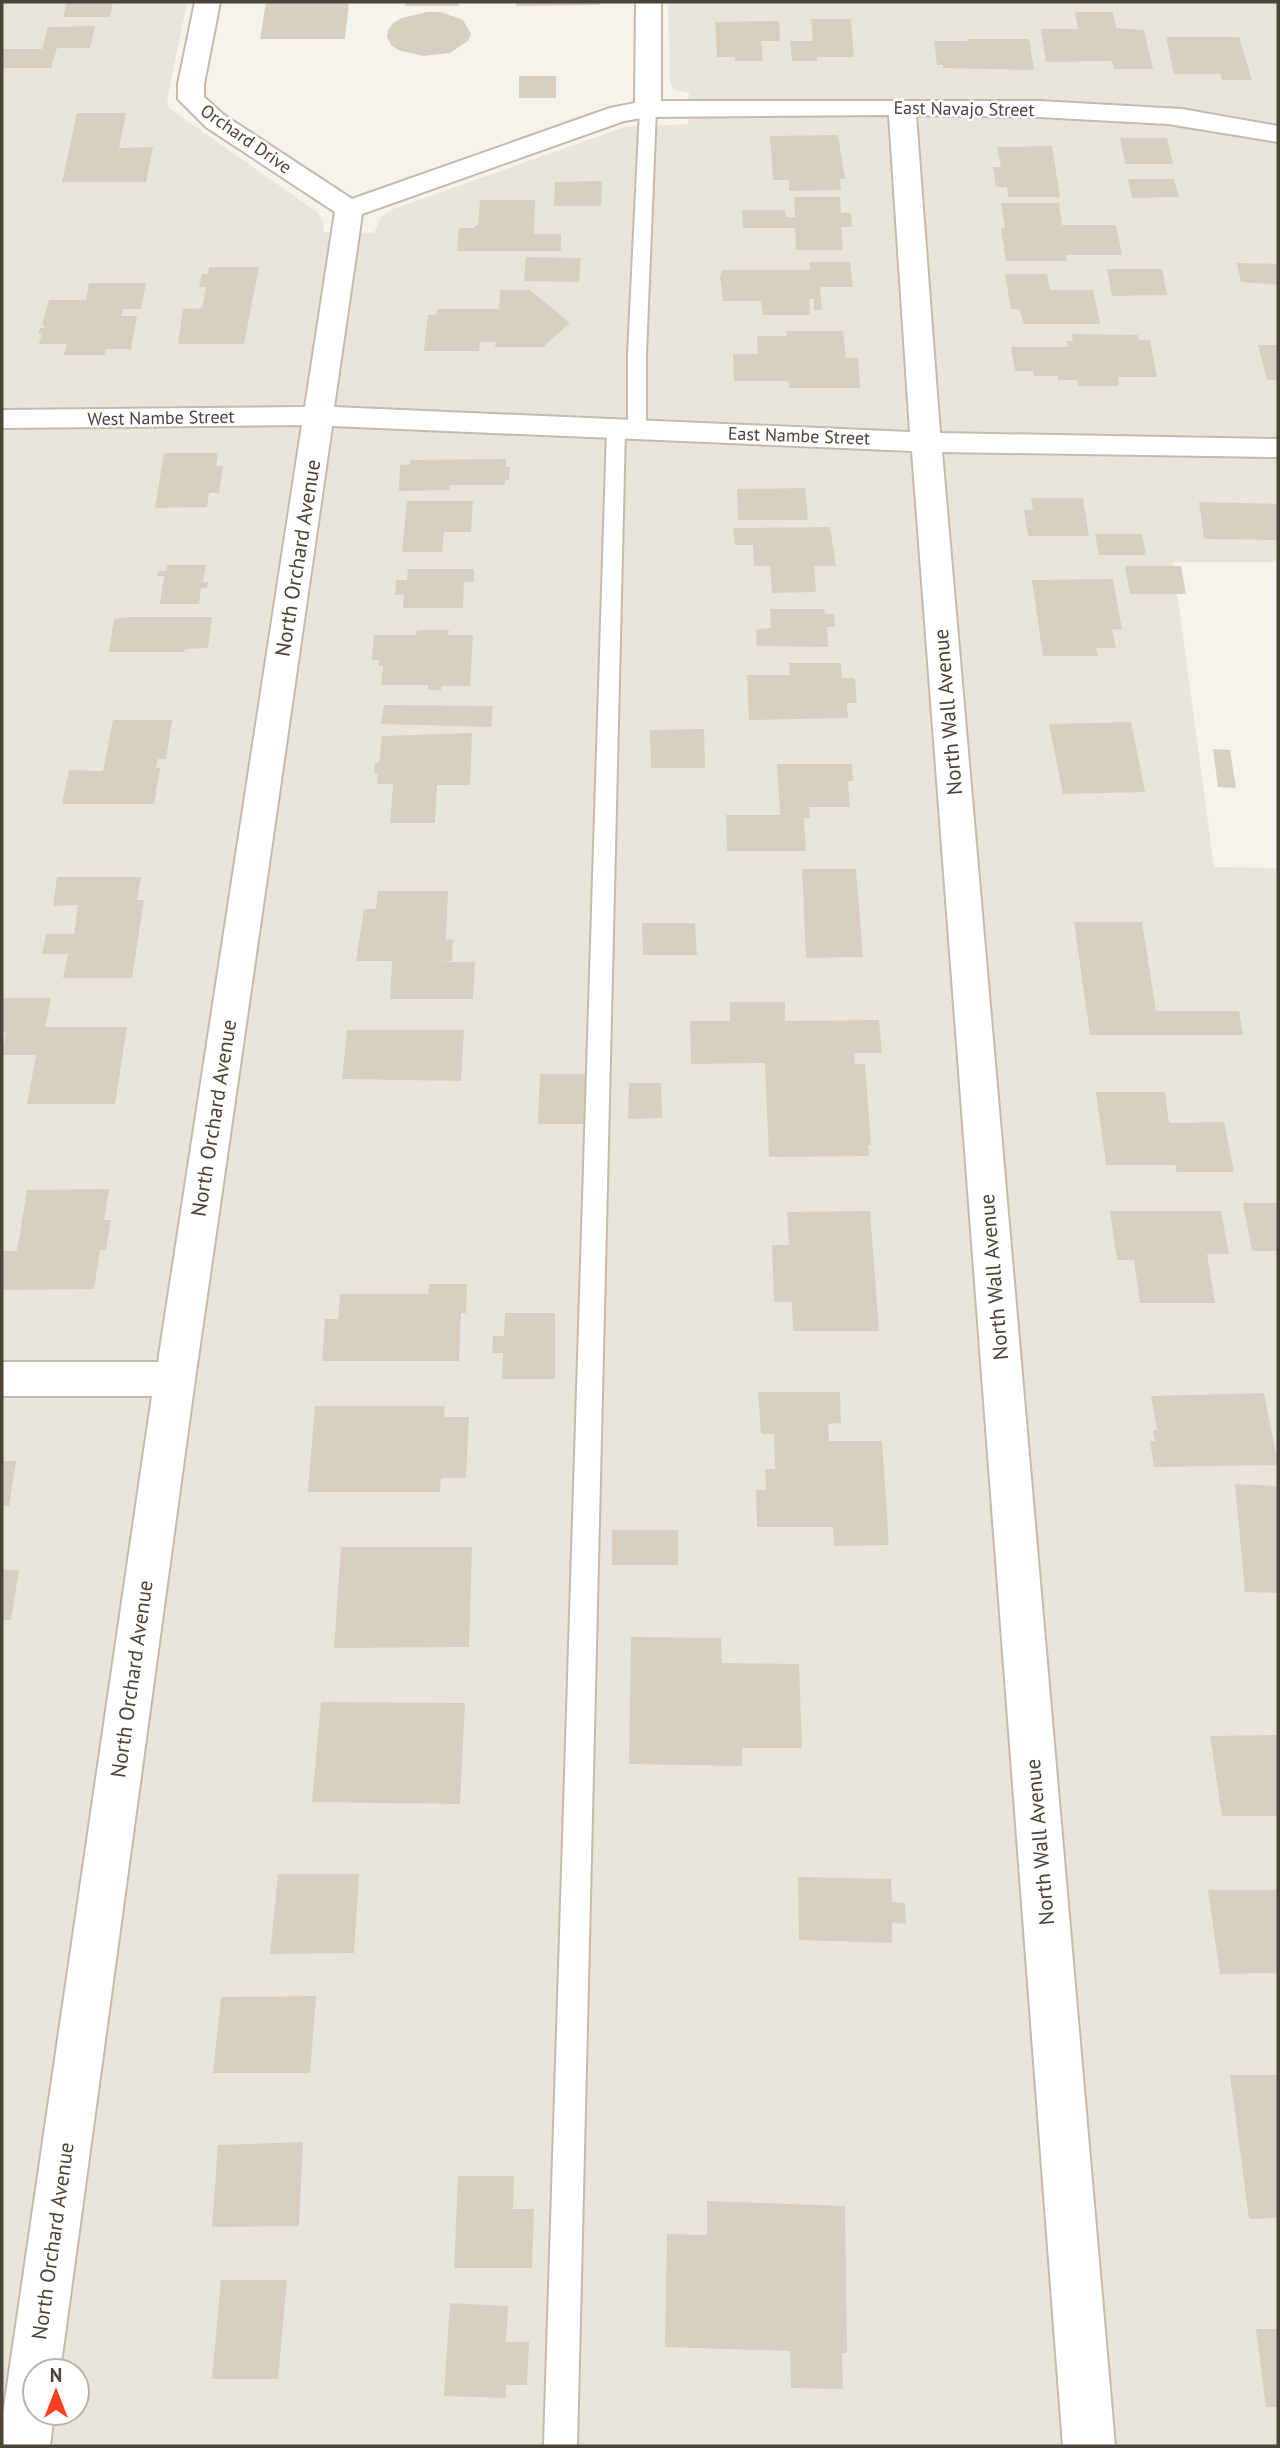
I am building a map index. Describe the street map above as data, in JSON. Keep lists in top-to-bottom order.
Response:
{
  "streets": {
    "street": [
      "East Navajo Street",
      "Orchard Drive",
      "West Nambe Street",
      "East Nambe Street",
      "North Orchard Avenue",
      "North Wall Avenue"
    ]
  },
  "crossings": [
    ["East Navajo Street", "North Wall Avenue"],
    ["Orchard Drive", "North Orchard Avenue"],
    ["West Nambe Street", "East Nambe Street"],
    ["West Nambe Street", "North Orchard Avenue"],
    ["East Nambe Street", "North Orchard Avenue"],
    ["East Nambe Street", "North Wall Avenue"]
  ],
  "north": "top"
}
